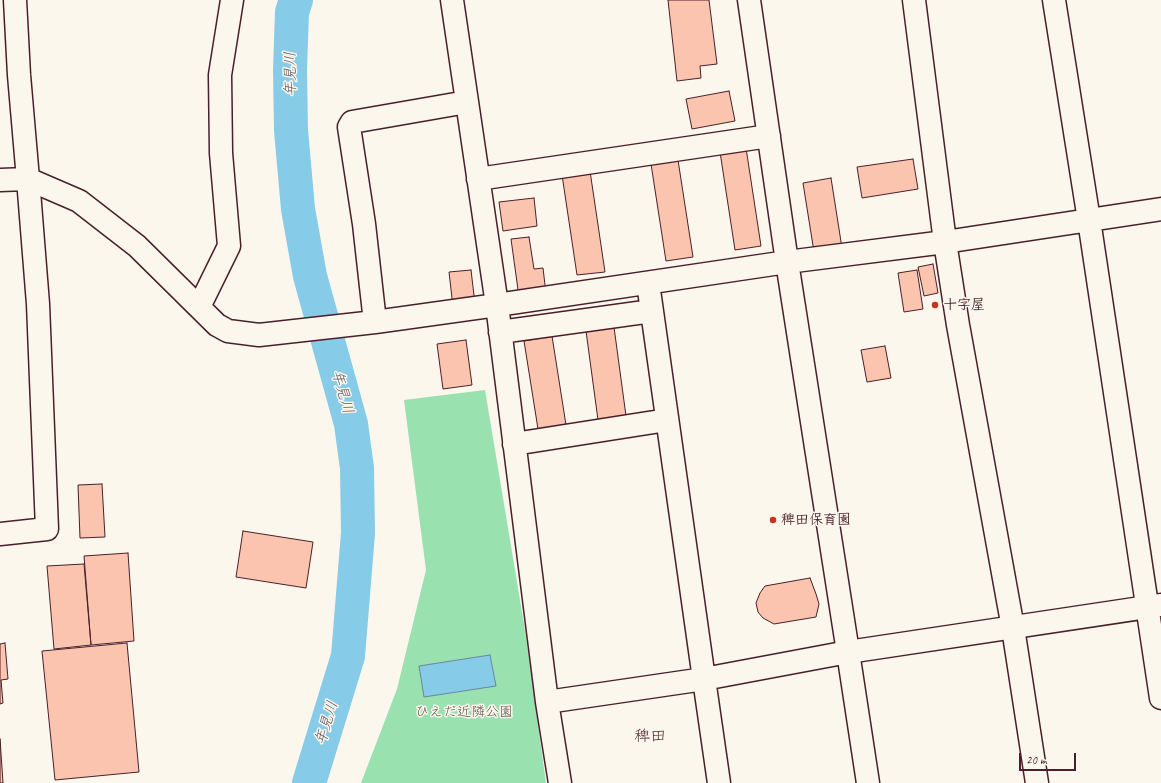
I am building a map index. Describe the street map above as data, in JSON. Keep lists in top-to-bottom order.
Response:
{
  "districts": ["稗田"],
  "water": ["年見川"],
  "parks": ["ひえだ近隣公園"],
  "places": ["十字屋", "稗田保育園"],
  "scale_bar": "20 m"
}
